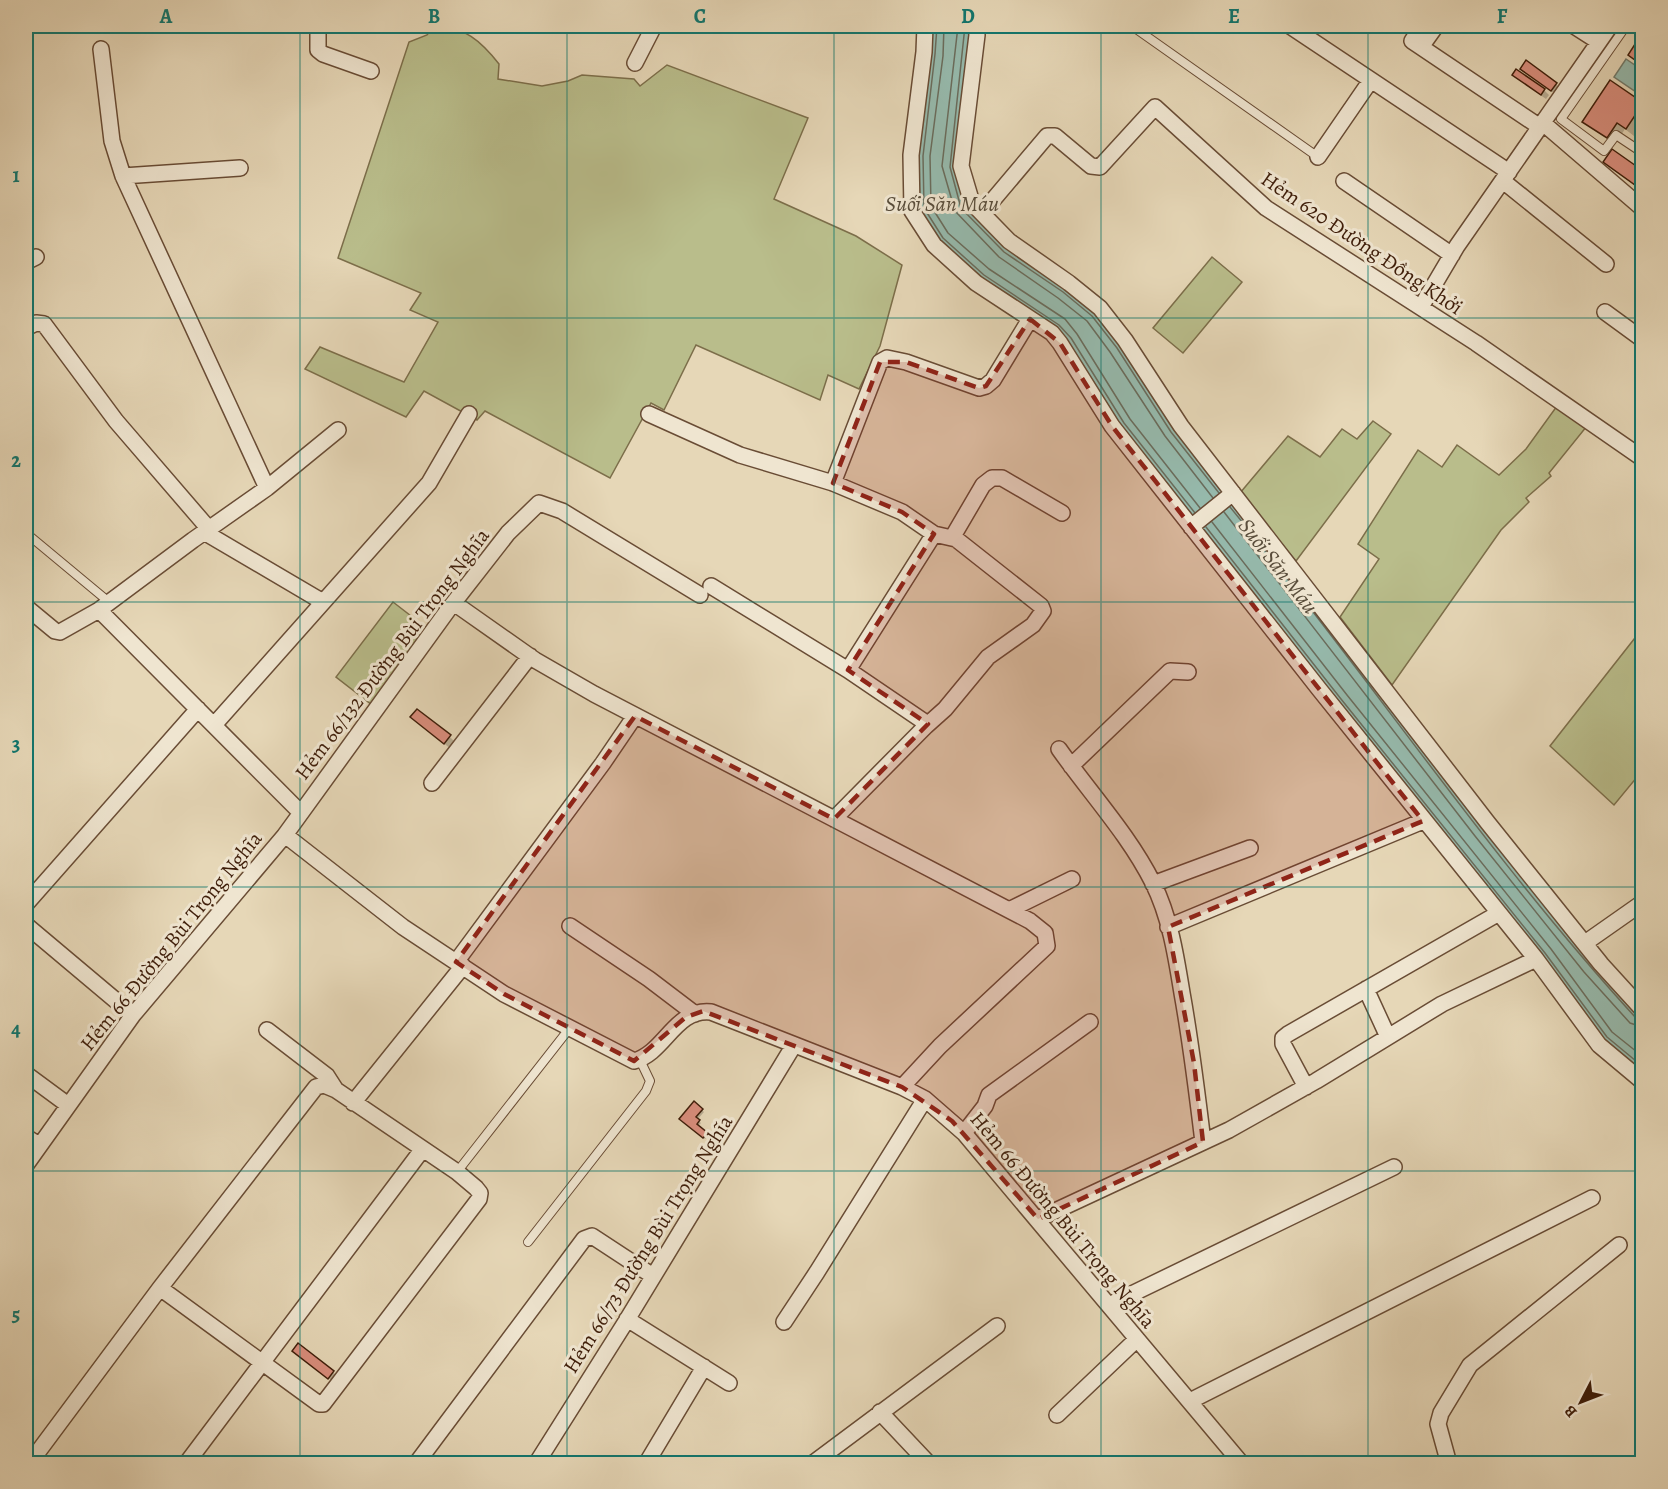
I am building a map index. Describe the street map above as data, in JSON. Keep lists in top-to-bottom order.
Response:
{
  "streets": {
    "street": [
      "Hẻm 620 Đường Đồng Khởi",
      "Hẻm 66/132 Đường Bùi Trọng Nghĩa",
      "Hẻm 66 Đường Bùi Trọng Nghĩa",
      "Hẻm 66/73 Đường Bùi Trọng Nghĩa"
    ]
  },
  "crossings": [
    ["Hẻm 66/132 Đường Bùi Trọng Nghĩa", "Hẻm 66 Đường Bùi Trọng Nghĩa"],
    ["Hẻm 66 Đường Bùi Trọng Nghĩa", "Hẻm 66/73 Đường Bùi Trọng Nghĩa"]
  ],
  "water": ["Suối Săn Máu"],
  "north": "bottom left",
  "grid": {
    "columns": [
      "A",
      "B",
      "C",
      "D",
      "E",
      "F"
    ],
    "rows": [
      "1",
      "2",
      "3",
      "4",
      "5"
    ]
  }
}
